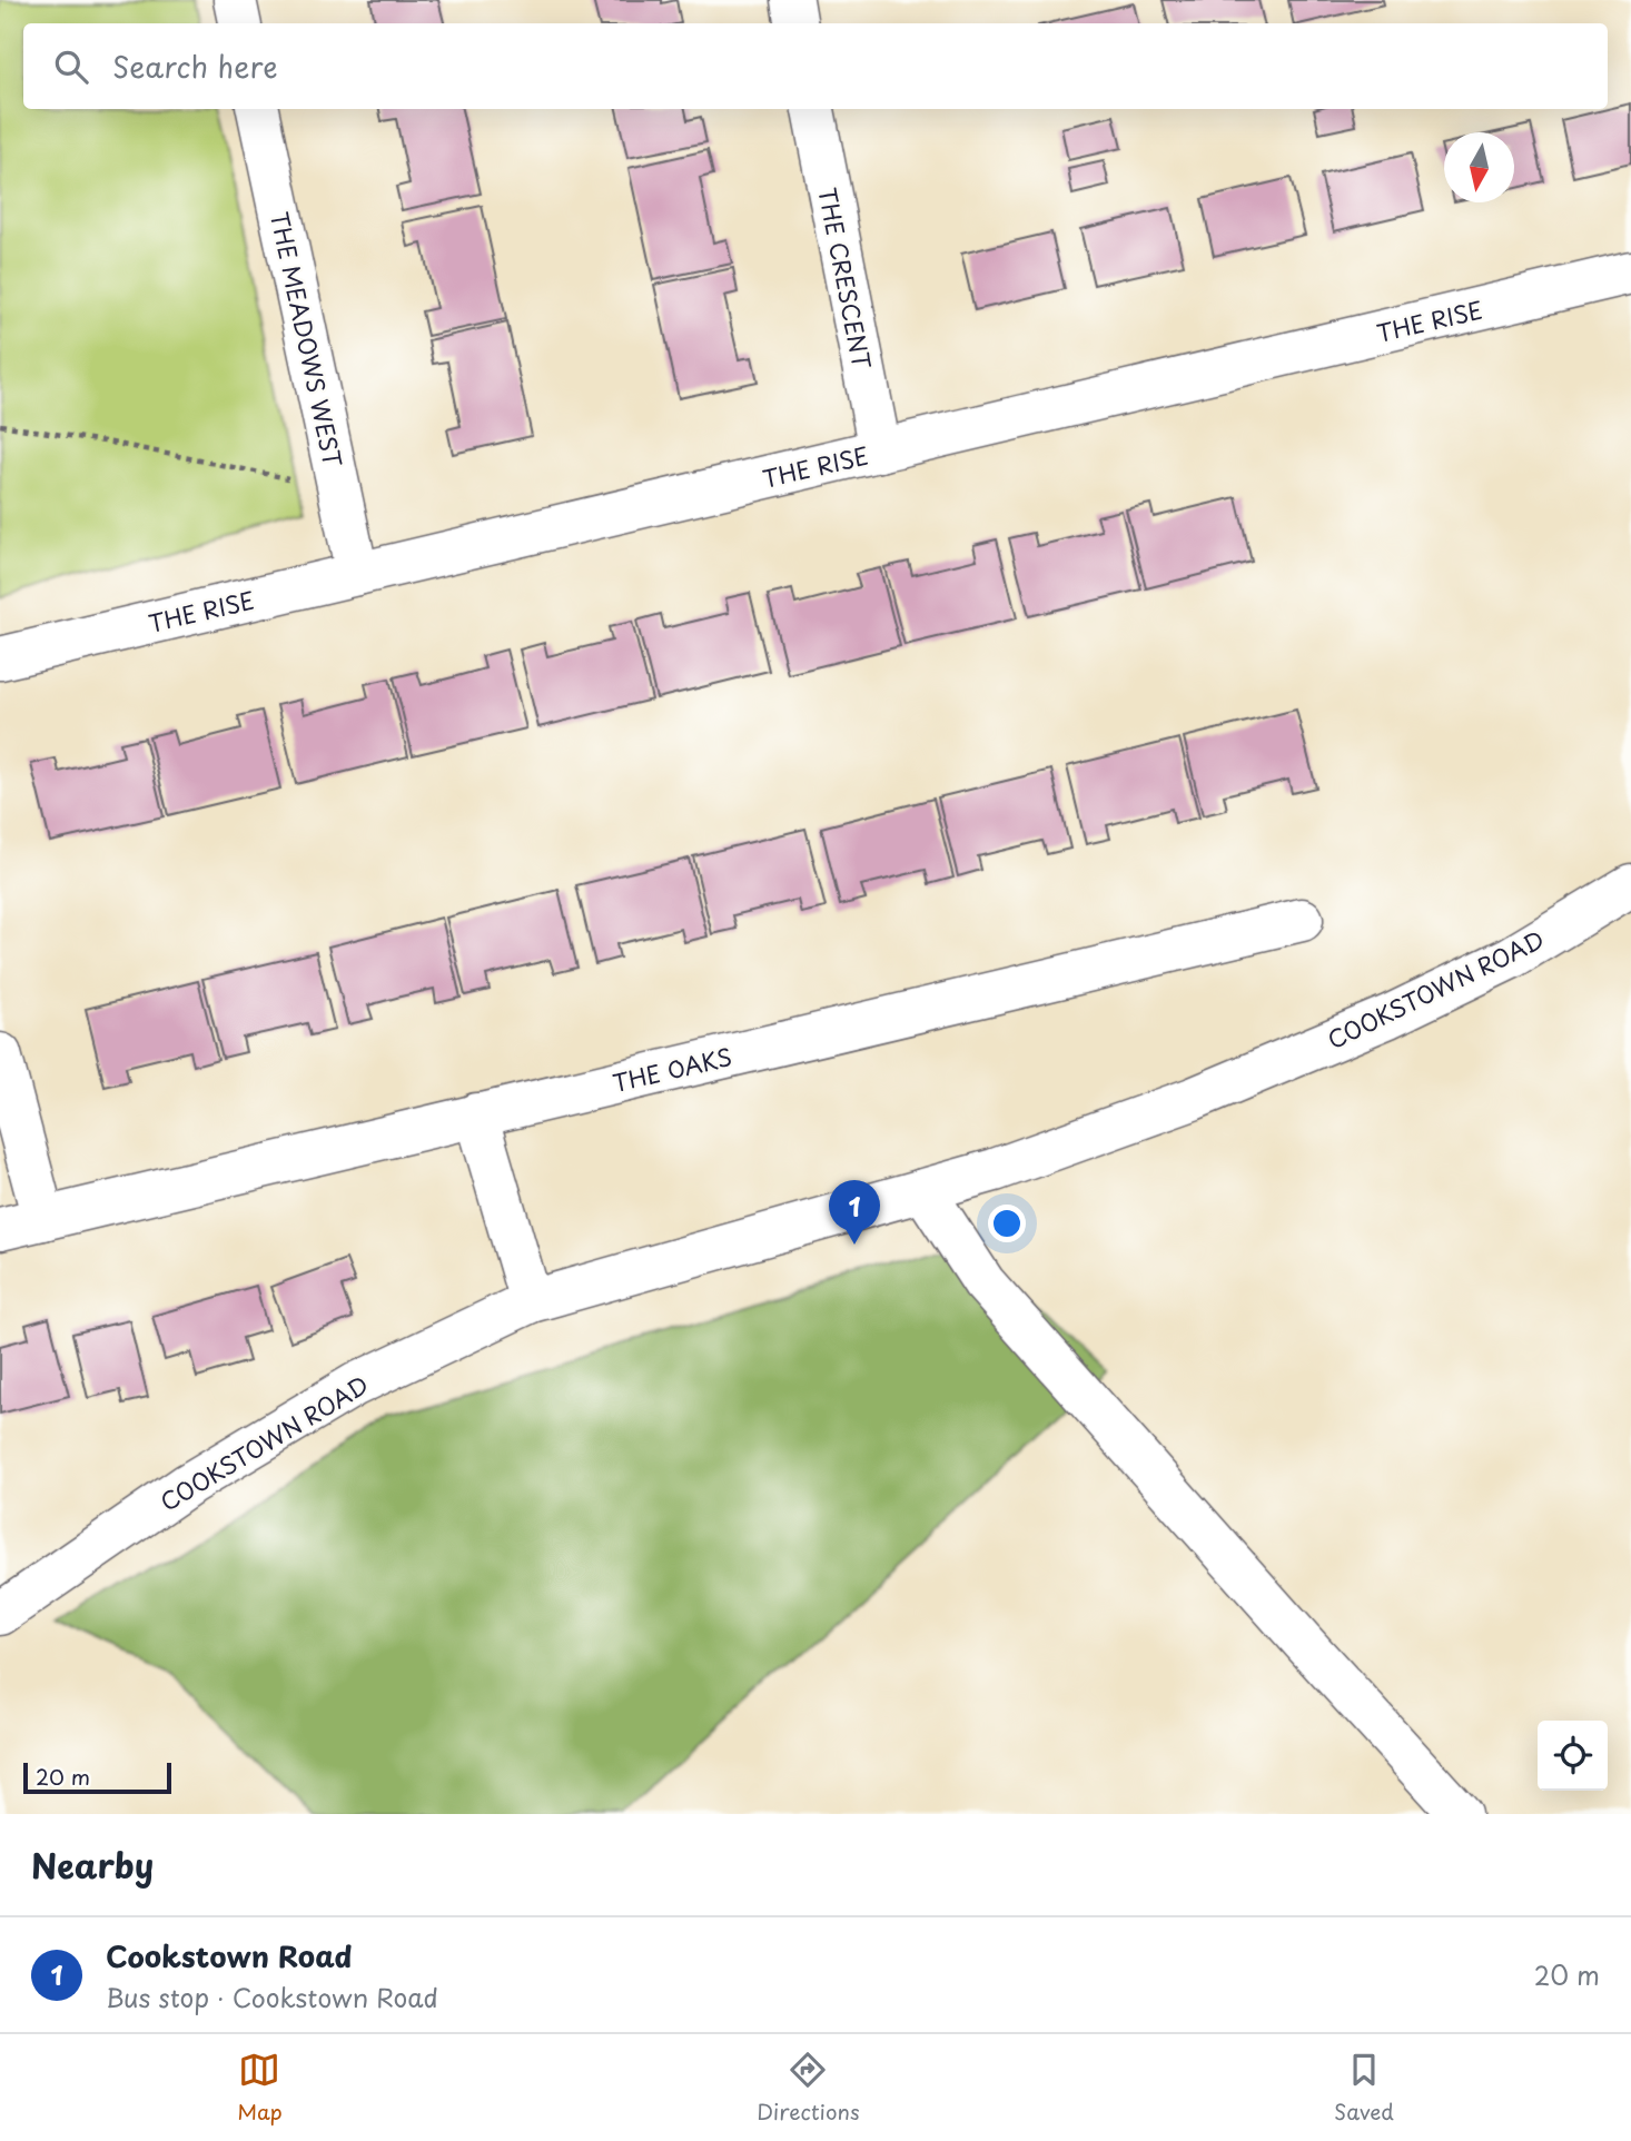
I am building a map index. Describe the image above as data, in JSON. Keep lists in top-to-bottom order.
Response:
{
  "streets": {
    "street": [
      "THE CRESCENT",
      "THE RISE",
      "THE MEADOWS WEST",
      "COOKSTOWN ROAD",
      "THE OAKS"
    ]
  },
  "crossings": [
    ["THE CRESCENT", "THE RISE"],
    ["THE RISE", "THE MEADOWS WEST"]
  ],
  "scale_bar": "20 m",
  "north": "bottom",
  "page": {
    "search": "Search here",
    "pins": "1",
    "scale": "20 m",
    "heading": "Nearby",
    "list": [
      {
        "mark": "1",
        "name": "Cookstown Road",
        "note": "Bus stop · Cookstown Road",
        "value": "20 m"
      }
    ],
    "nav": ["Map", "Directions", "Saved"]
  }
}
